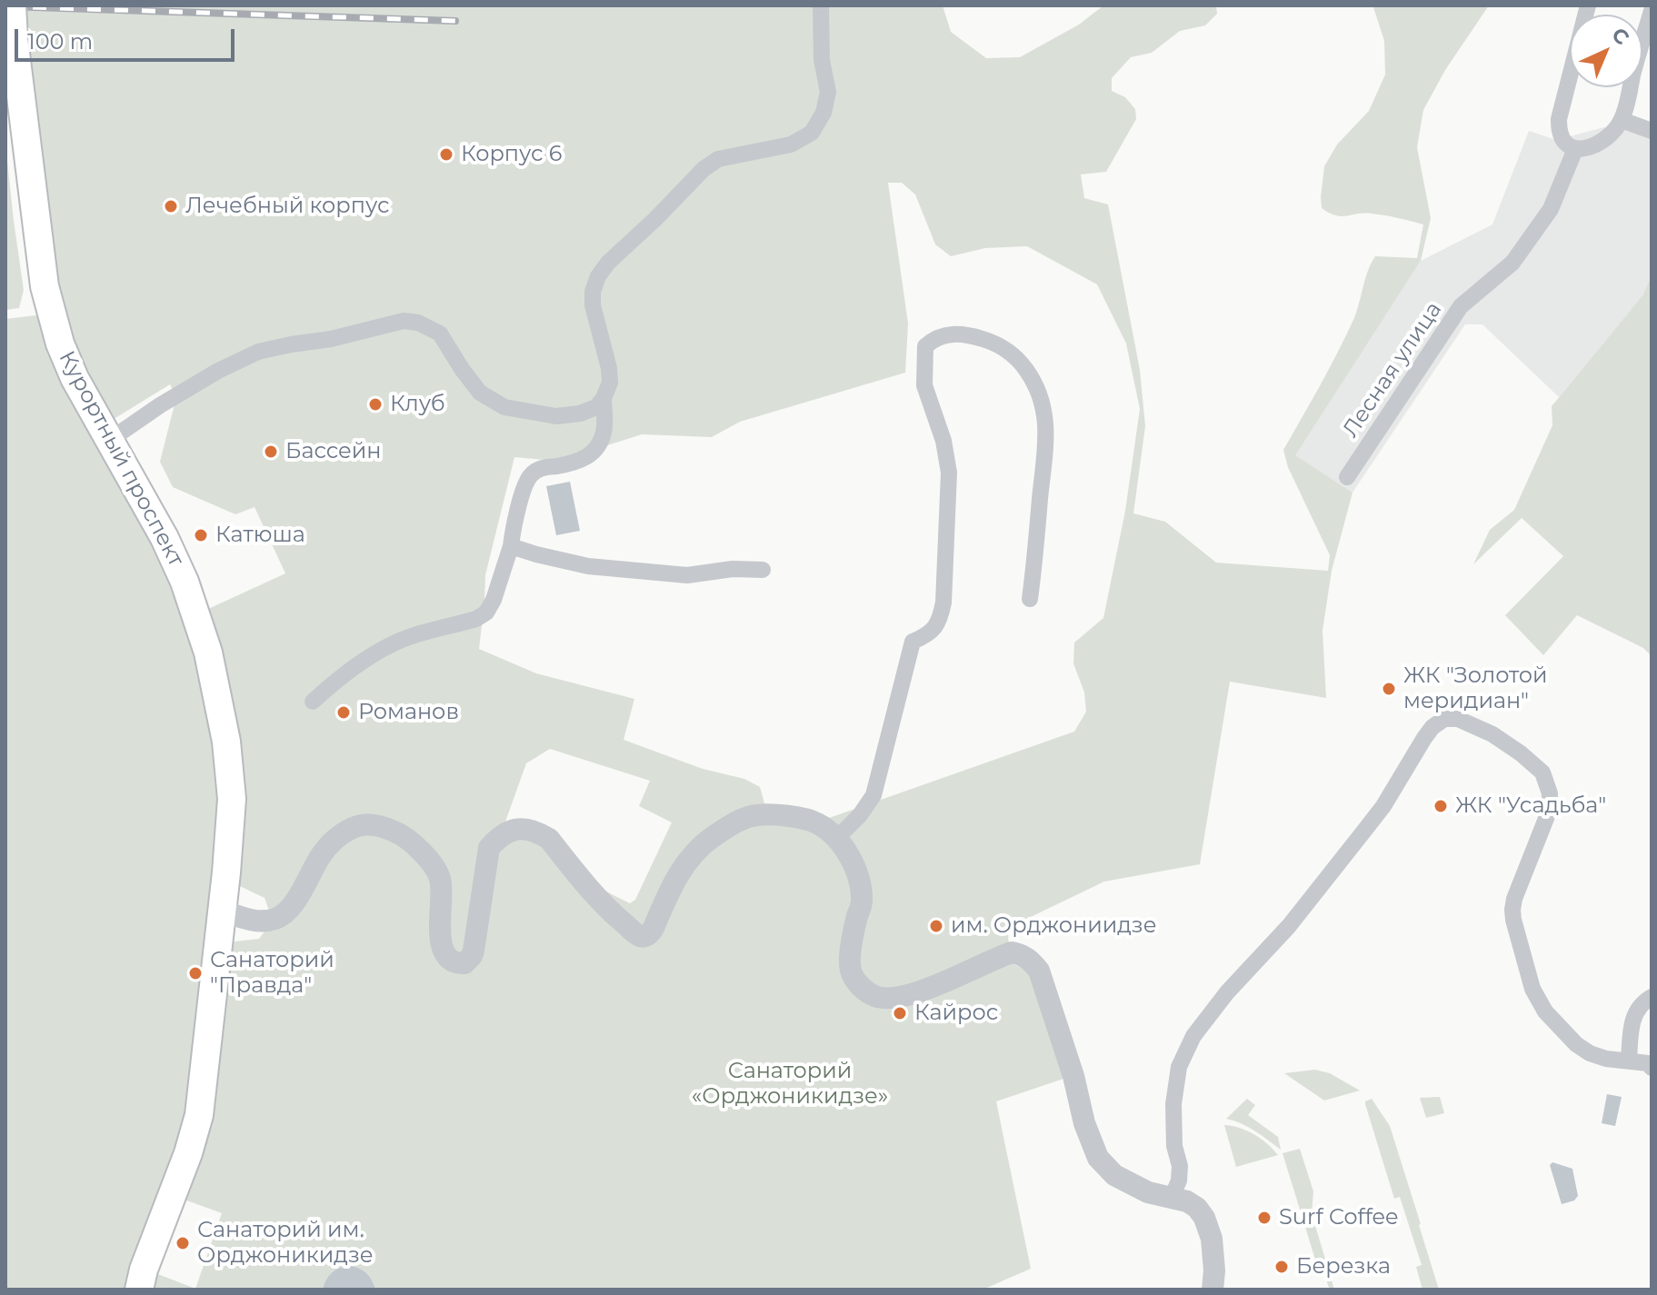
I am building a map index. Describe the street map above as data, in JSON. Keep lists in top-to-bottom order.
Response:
{
  "streets": {
    "main road": ["Курортный проспект"],
    "street": ["Лесная улица"]
  },
  "parks": ["Санаторий «Орджоникидзе»"],
  "places": [
    "Корпус 6",
    "Лечебный корпус",
    "Клуб",
    "Бассейн",
    "Катюша",
    "ЖК \"Золотой меридиан\"",
    "Романов",
    "ЖК \"Усадьба\"",
    "им. Орджониидзе",
    "Санаторий \"Правда\"",
    "Кайрос",
    "Surf Coffee",
    "Санаторий им. Орджоникидзе",
    "Березка"
  ],
  "scale_bar": "100 m",
  "north": "top right"
}
